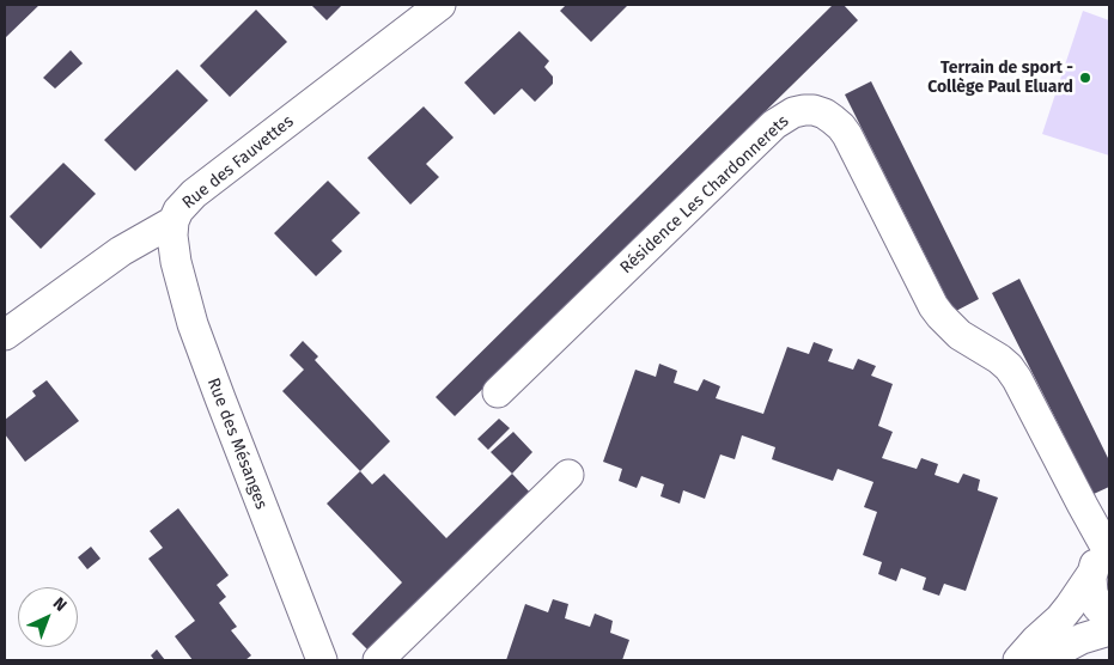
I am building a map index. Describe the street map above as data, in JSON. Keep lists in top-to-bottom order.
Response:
{
  "streets": {
    "street": ["Rue des Fauvettes", "Résidence Les Chardonnerets", "Rue des Mésanges"]
  },
  "crossings": [
    ["Rue des Fauvettes", "Rue des Mésanges"]
  ],
  "places": ["Terrain de sport - Collège Paul Eluard"],
  "north": "top right"
}
